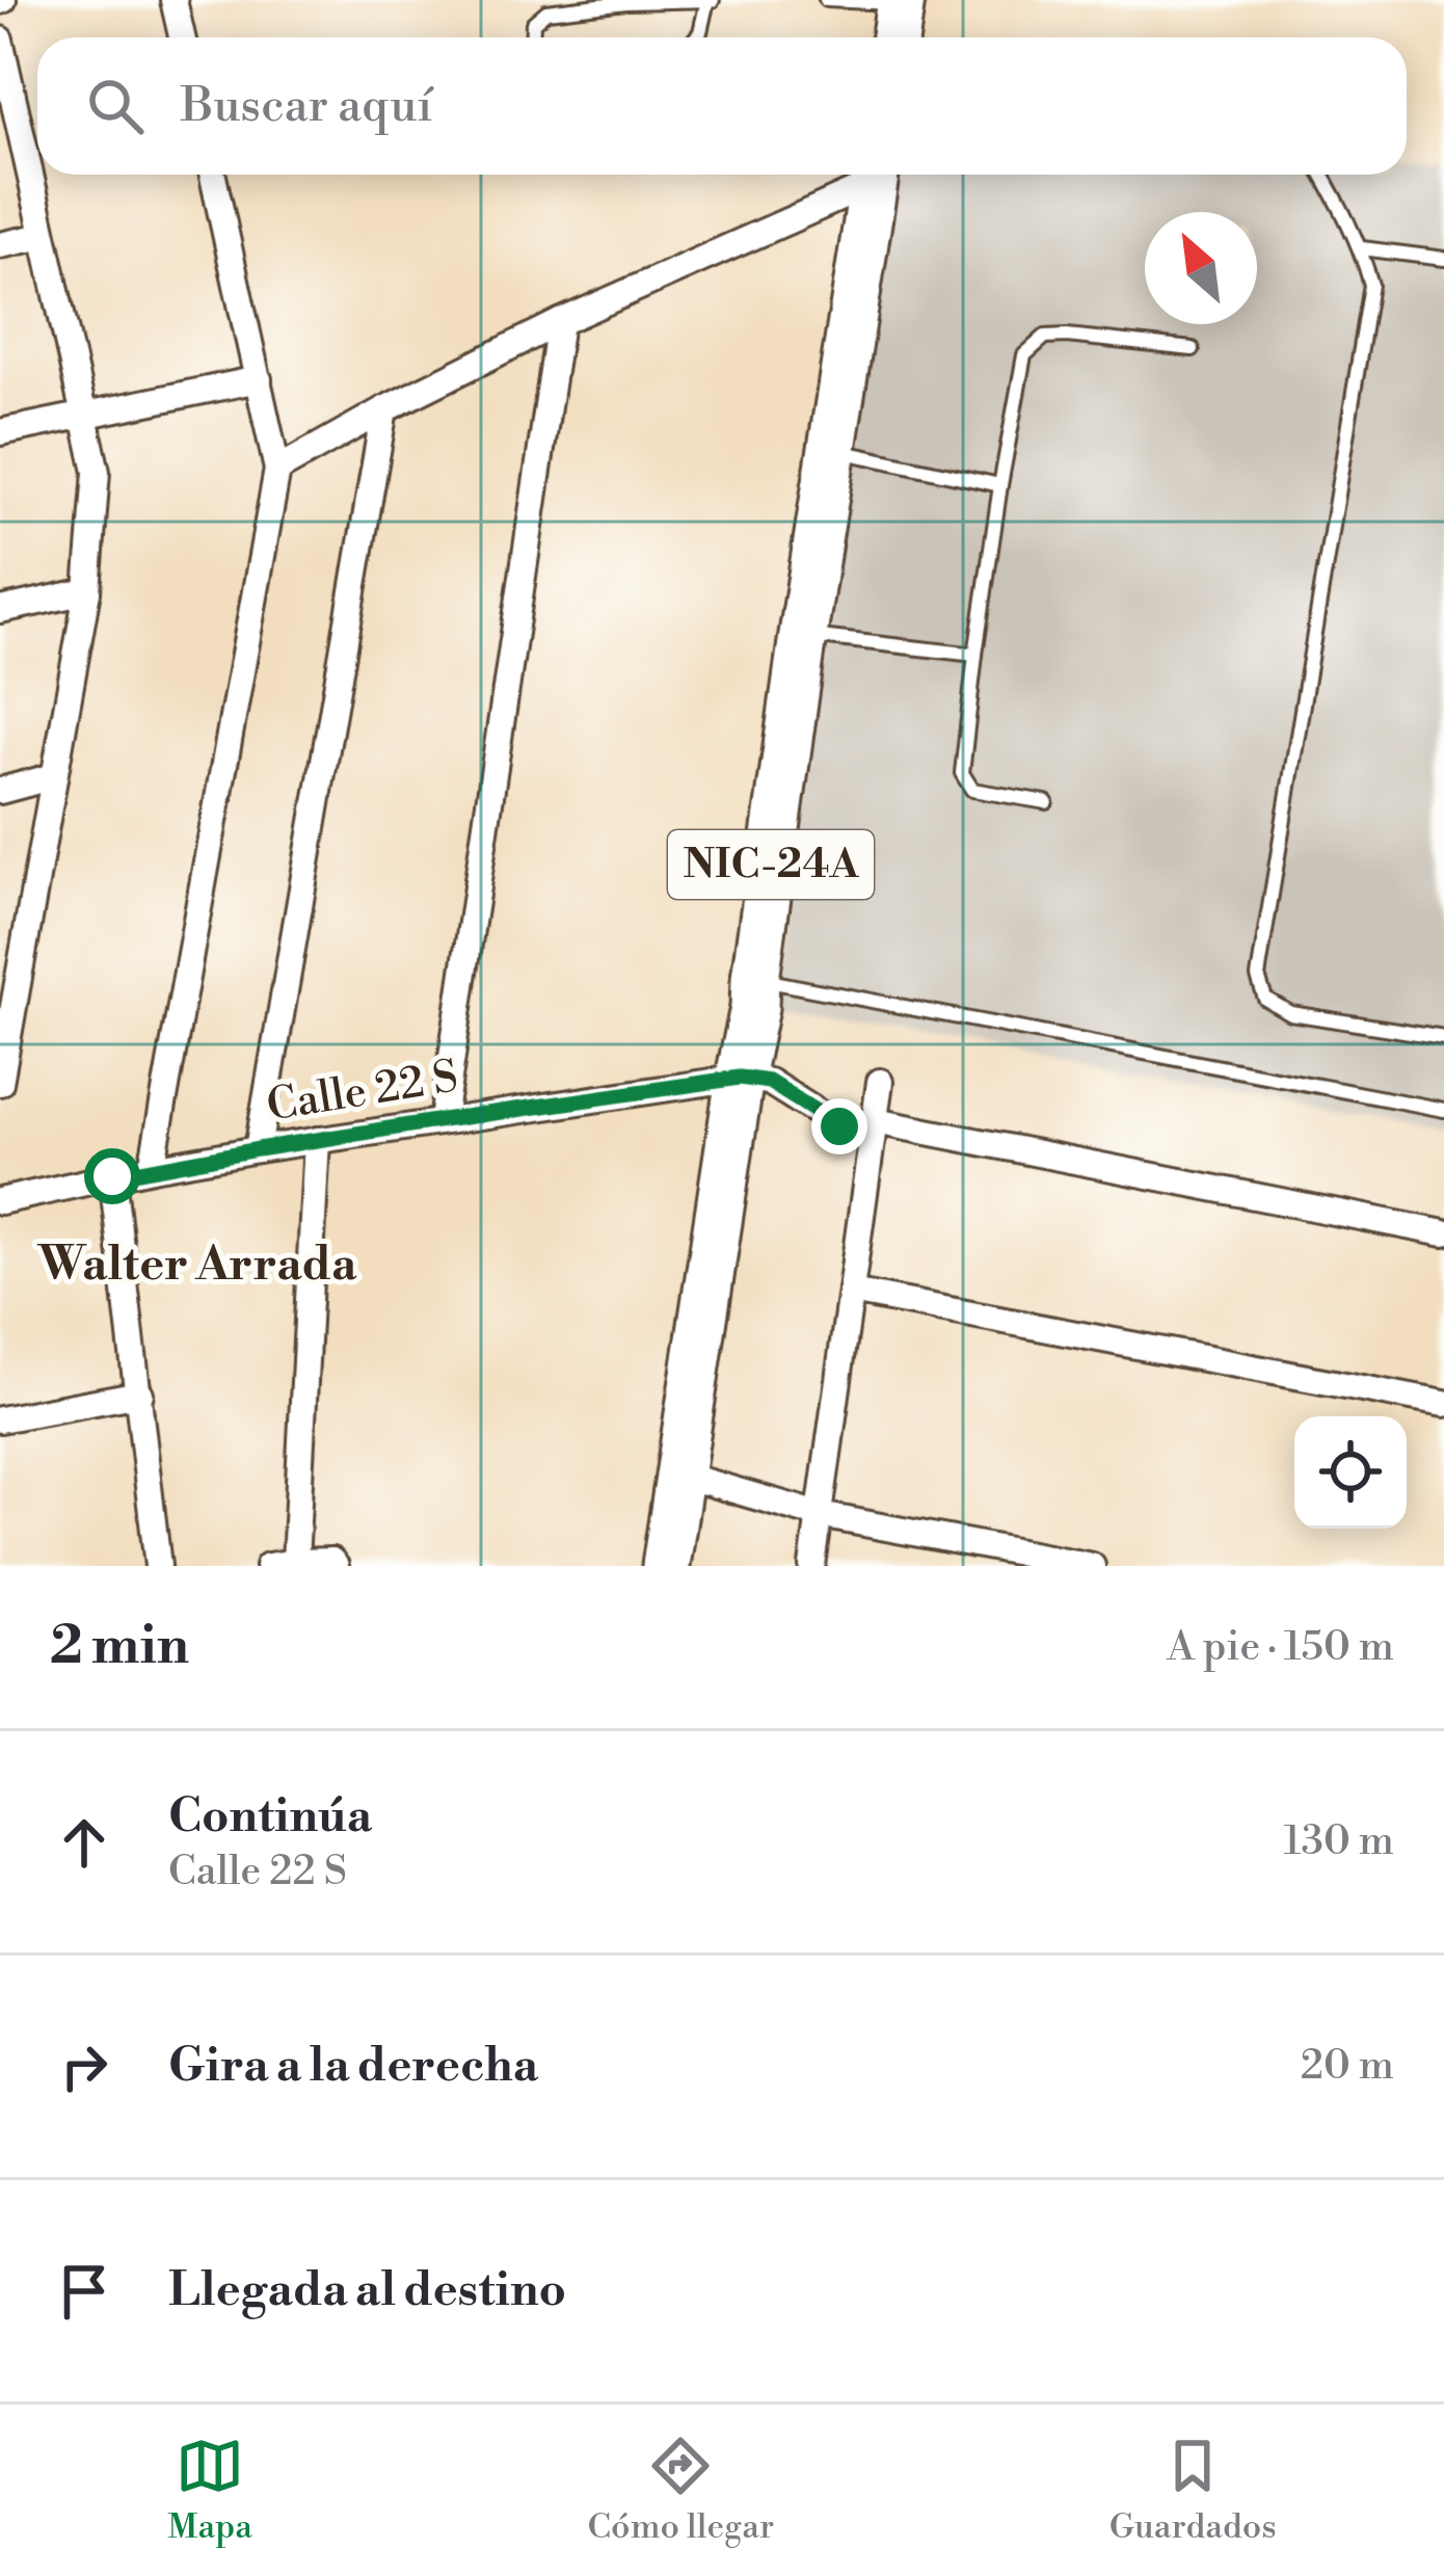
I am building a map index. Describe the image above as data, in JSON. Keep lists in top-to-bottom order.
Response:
{
  "streets": {
    "highway": ["NIC-24A"],
    "street": ["Calle 22 S"]
  },
  "crossings": [
    ["NIC-24A", "Calle 22 S"]
  ],
  "districts": ["Walter Arrada"],
  "north": "top left",
  "page": {
    "search": "Buscar aquí",
    "heading": ["2 min", "A pie · 150 m"],
    "list": [
      ["Continúa", "Calle 22 S", "130 m"],
      ["Gira a la derecha", "20 m"],
      "Llegada al destino"
    ],
    "nav": ["Mapa", "Cómo llegar", "Guardados"]
  }
}
